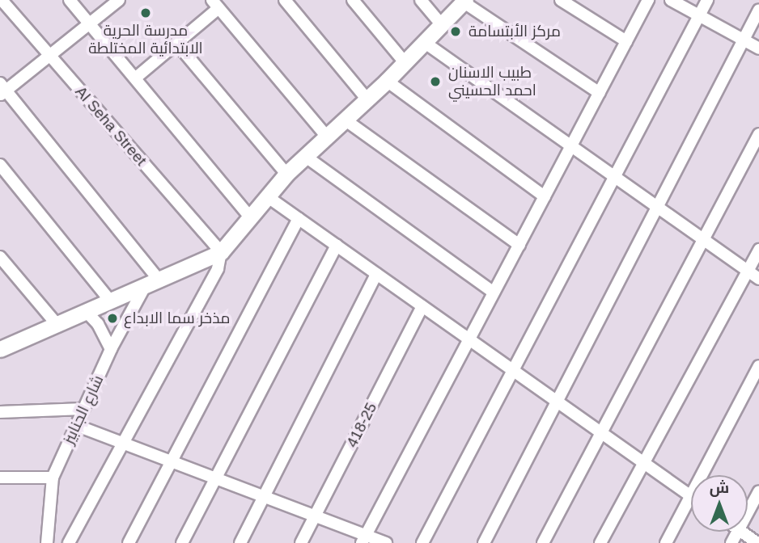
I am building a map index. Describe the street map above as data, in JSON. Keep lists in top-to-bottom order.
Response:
{
  "streets": {
    "street": ["Al Seha Street", "شارع الجنابيز", "418-25"]
  },
  "places": [
    "مدرسة الحرية الابتدائية المختلطة",
    "مركز الأبتسامة",
    "طبيب الاسنان احمد الحسيني",
    "مذخر سما الابداع"
  ],
  "north": "top"
}
